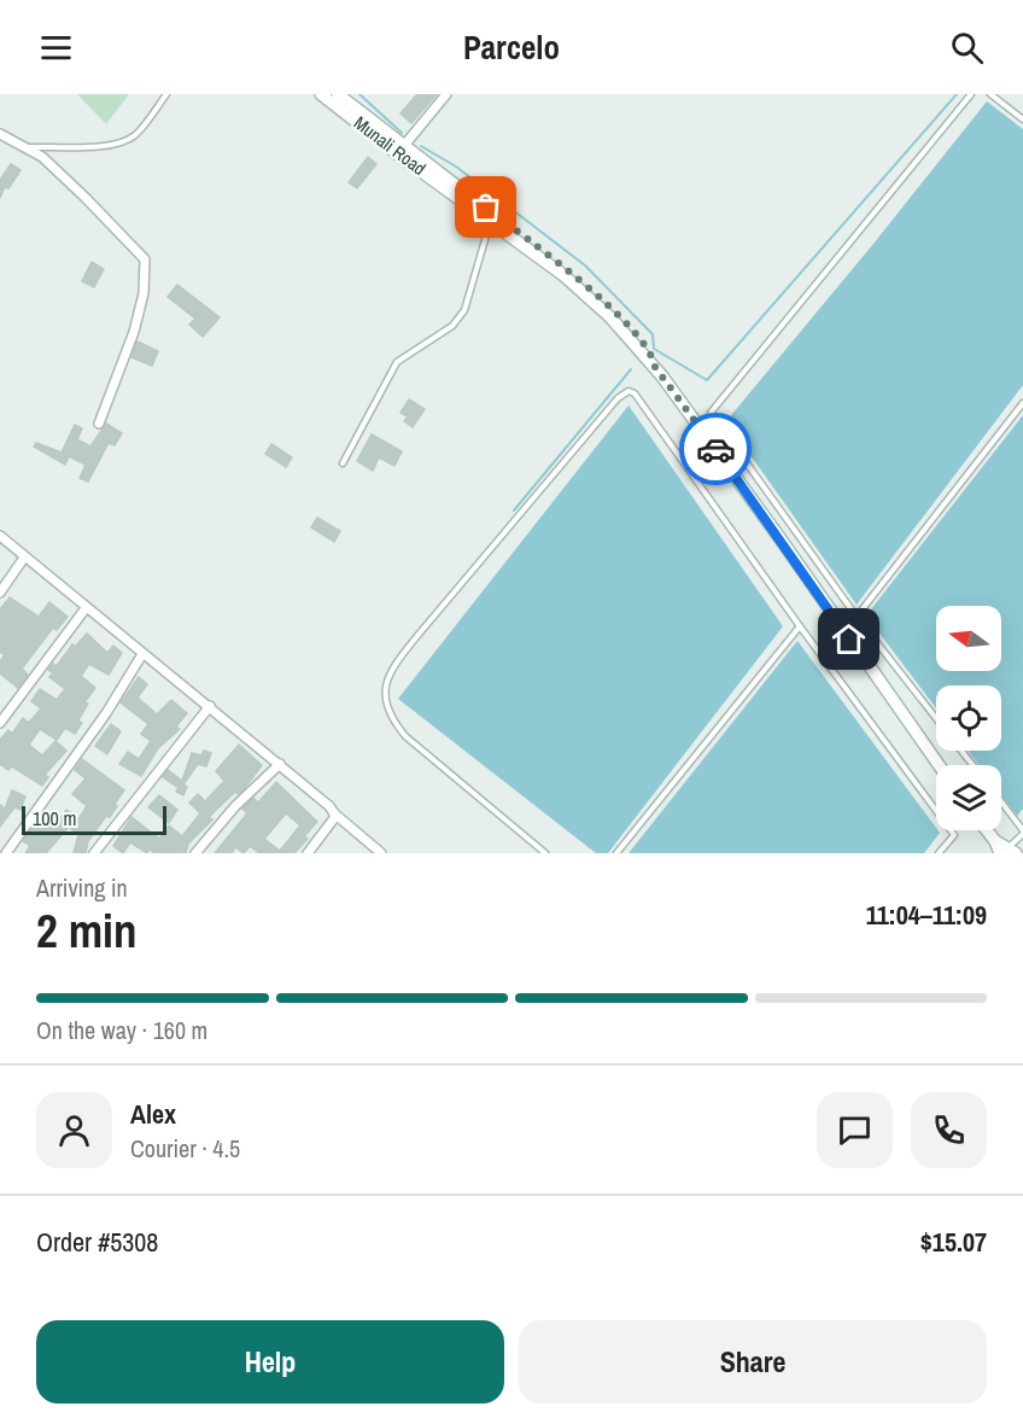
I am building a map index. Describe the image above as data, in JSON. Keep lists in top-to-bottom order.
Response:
{
  "streets": {
    "main road": ["Munali Road"]
  },
  "scale_bar": "100 m",
  "north": "left",
  "page": {
    "header": "Parcelo",
    "scale": "100 m",
    "heading": ["2 min", "Arriving in", "11:04–11:09"],
    "panel": [
      "Alex",
      "Courier · 4.5",
      "Order #5308",
      "$15.07"
    ],
    "bar": "On the way · 160 m",
    "buttons": ["Help", "Share"]
  }
}
